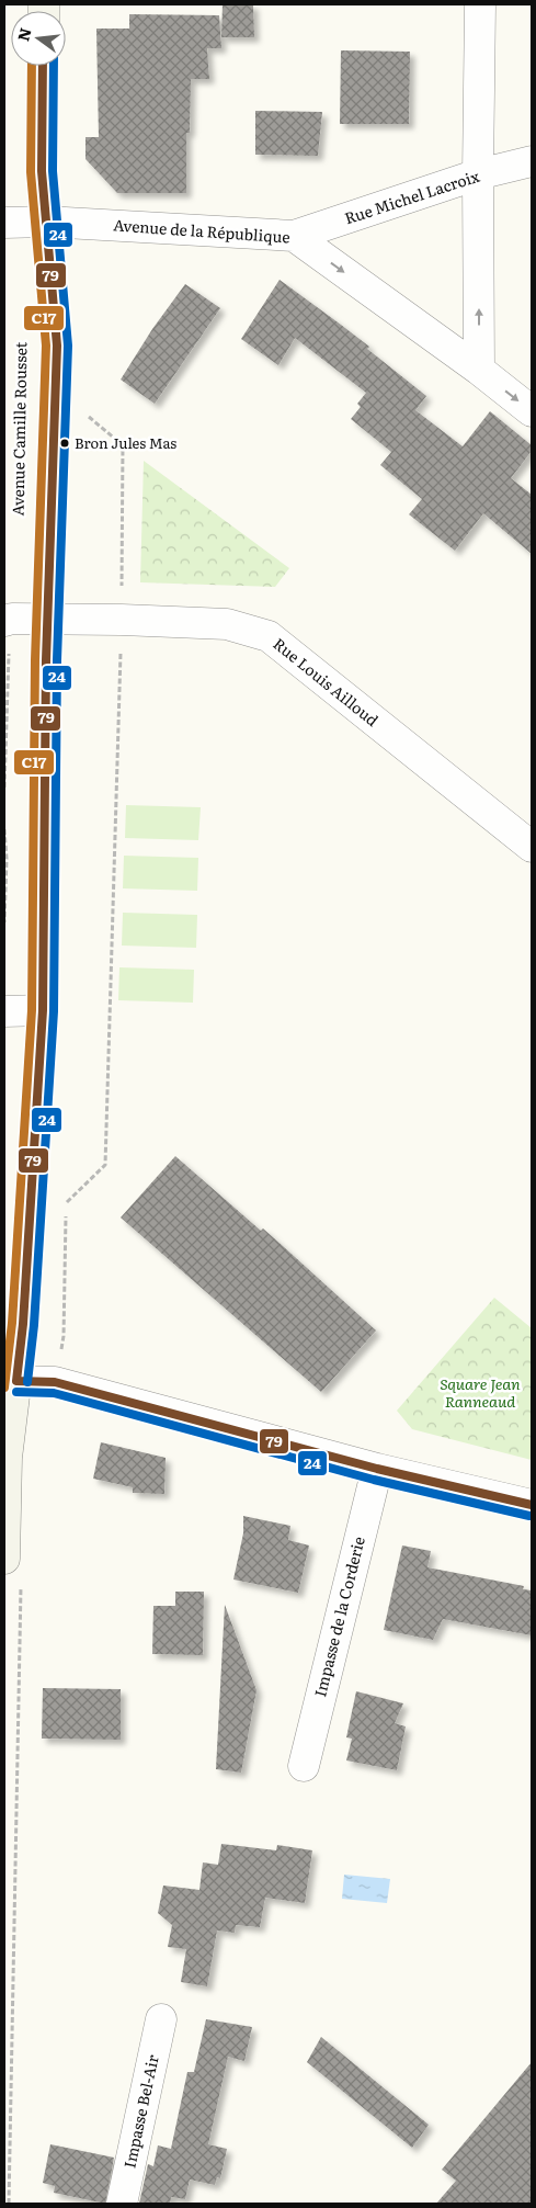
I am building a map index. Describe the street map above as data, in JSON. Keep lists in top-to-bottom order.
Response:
{
  "streets": {
    "street": [
      "Rue Michel Lacroix",
      "Avenue de la République",
      "Rue Louis Ailloud",
      "Impasse de la Corderie",
      "Impasse Bel-Air"
    ]
  },
  "crossings": [
    ["Rue Michel Lacroix", "Avenue de la République"]
  ],
  "one_way": ["Avenue de la République"],
  "parks": ["Square Jean Ranneaud"],
  "places": ["Bron Jules Mas"],
  "lines": ["transit line 79", "transit line 24", "transit line C17"],
  "north": "left"
}
